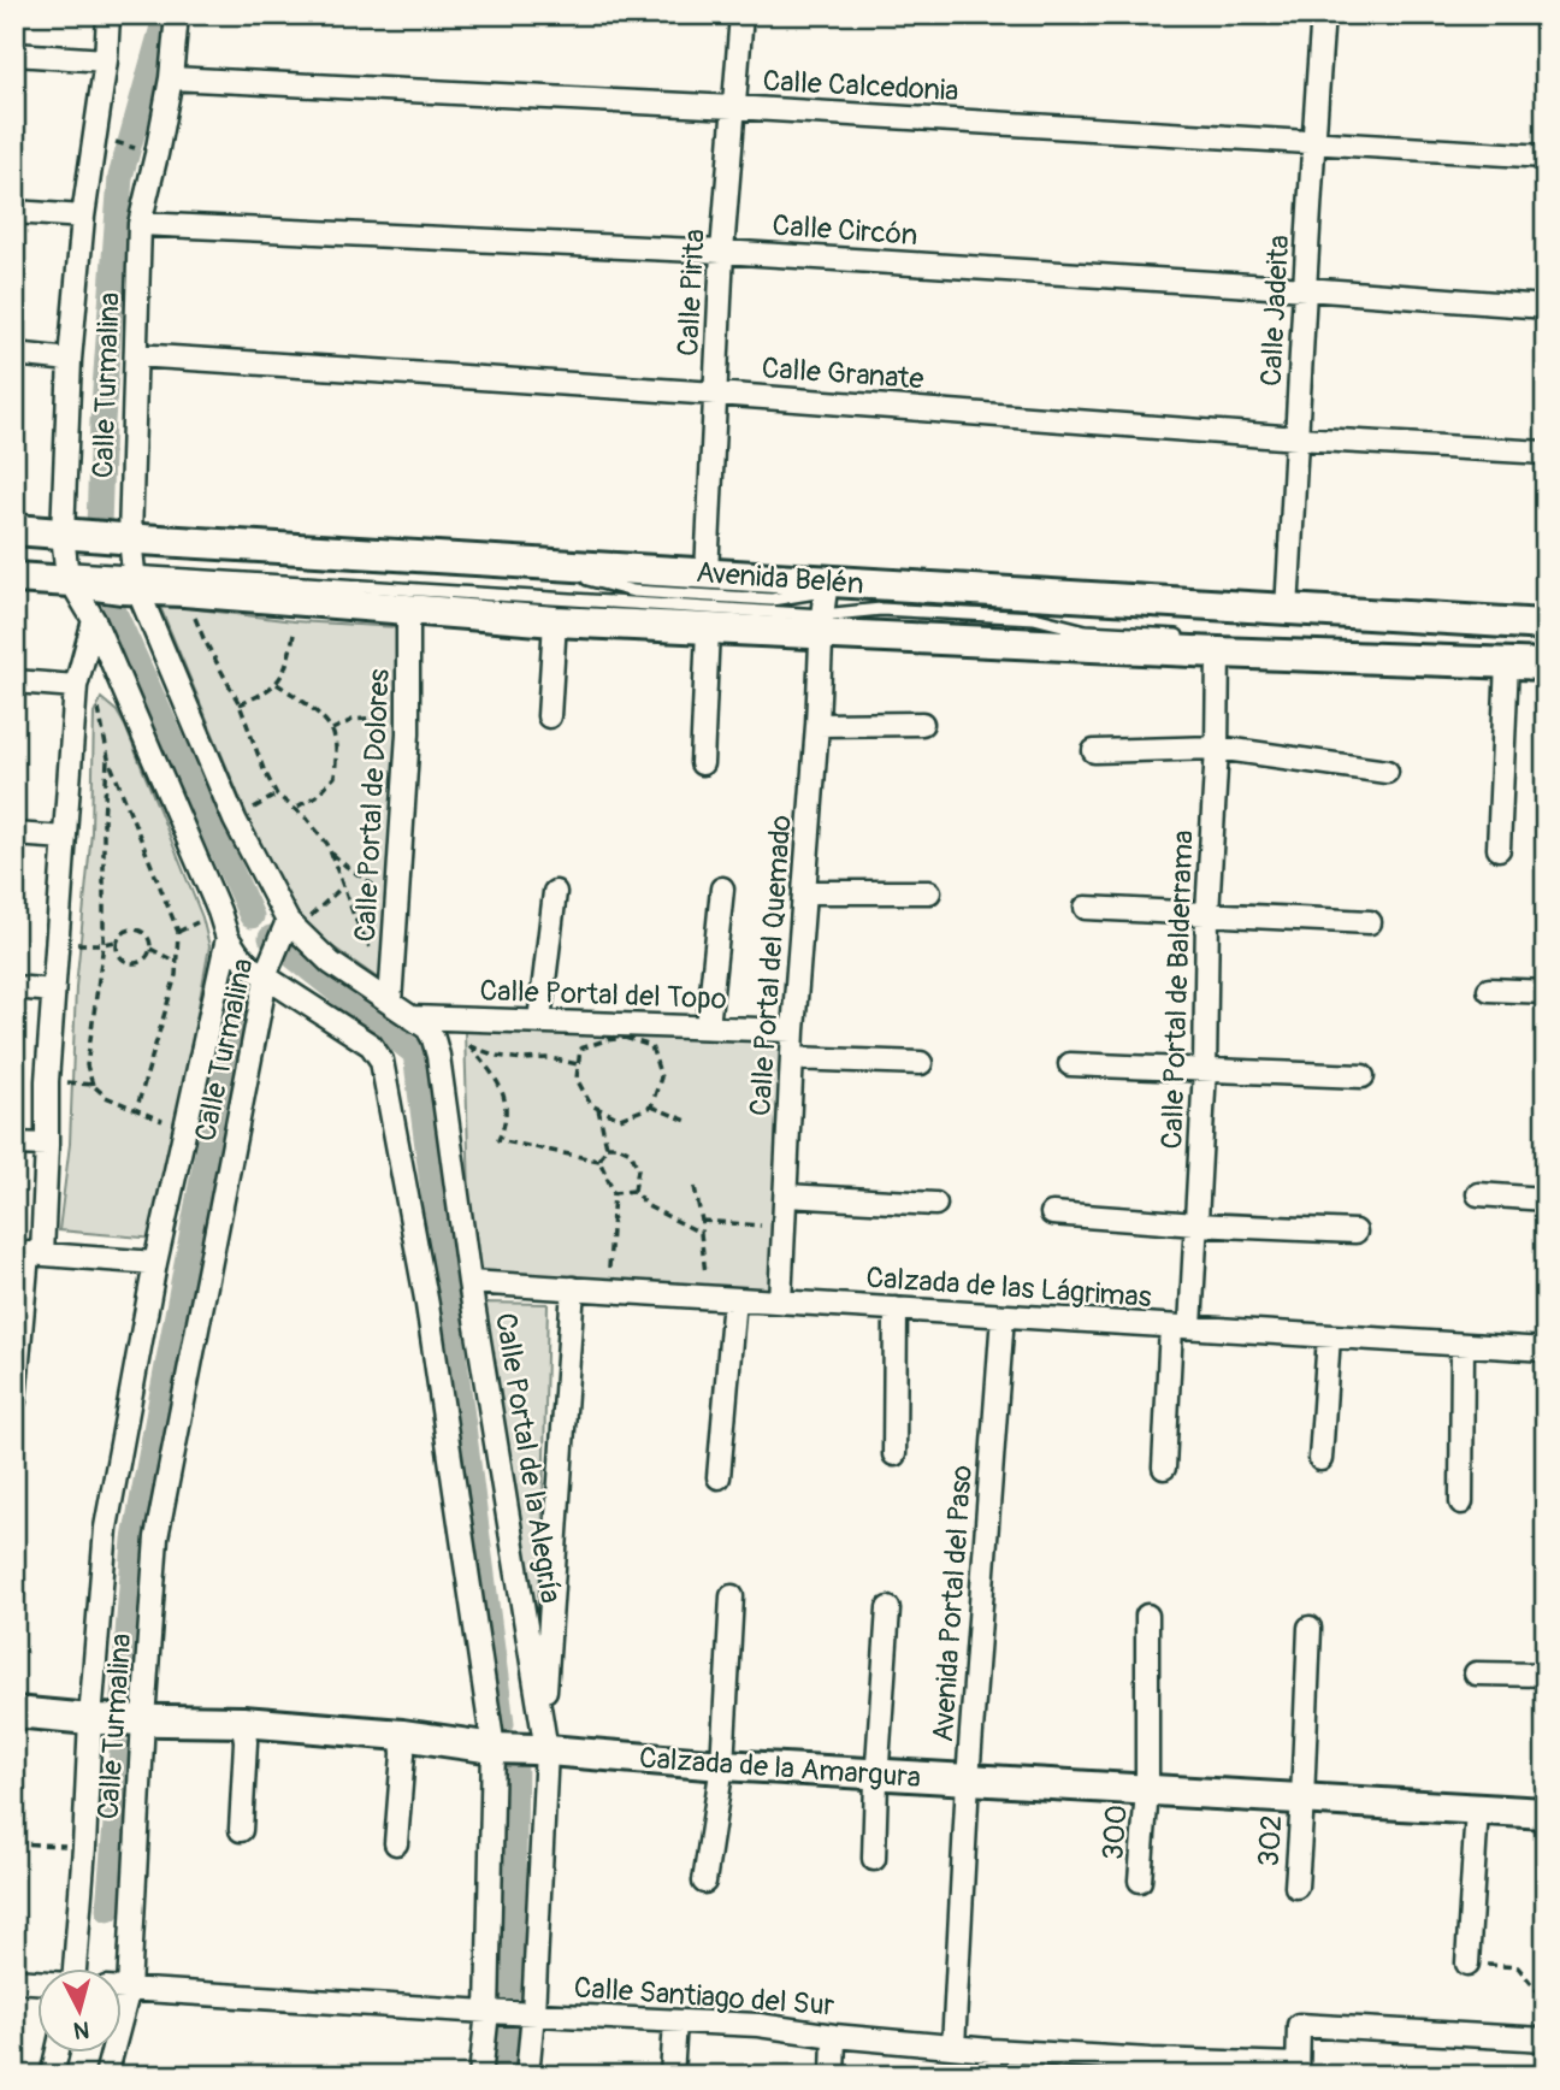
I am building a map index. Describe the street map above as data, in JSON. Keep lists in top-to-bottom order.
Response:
{
  "streets": {
    "main road": ["Avenida Belén", "Calzada de la Amargura"],
    "street": [
      "Calle Calcedonia",
      "Calle Circón",
      "Calle Pirita",
      "Calle Jadeita",
      "Calle Granate",
      "Calle Turmalina",
      "Calle Portal de Dolores",
      "Calle Portal del Quemado",
      "Calle Portal de Balderrama",
      "Calle Portal del Topo",
      "Calzada de las Lágrimas",
      "Calle Portal de la Alegría",
      "Avenida Portal del Paso",
      "300",
      "302",
      "Calle Santiago del Sur"
    ]
  },
  "crossings": [
    ["Calle Calcedonia", "Calle Pirita"],
    ["Calle Calcedonia", "Calle Jadeita"],
    ["Calle Calcedonia", "Calle Turmalina"],
    ["Calle Circón", "Calle Pirita"],
    ["Calle Circón", "Calle Jadeita"],
    ["Calle Circón", "Calle Turmalina"],
    ["Calle Pirita", "Calle Granate"],
    ["Calle Pirita", "Avenida Belén"],
    ["Calle Jadeita", "Calle Granate"],
    ["Calle Jadeita", "Avenida Belén"],
    ["Calle Granate", "Calle Turmalina"],
    ["Calle Turmalina", "Avenida Belén"],
    ["Calle Turmalina", "Calle Portal de la Alegría"],
    ["Calle Turmalina", "Calzada de la Amargura"],
    ["Calle Turmalina", "Calle Santiago del Sur"],
    ["Avenida Belén", "Calle Portal de Dolores"],
    ["Avenida Belén", "Calle Portal del Quemado"],
    ["Avenida Belén", "Calle Portal de Balderrama"],
    ["Calle Portal de Dolores", "Calle Portal de la Alegría"],
    ["Calle Portal del Quemado", "Calle Portal del Topo"],
    ["Calle Portal del Quemado", "Calzada de las Lágrimas"],
    ["Calle Portal de Balderrama", "Calzada de las Lágrimas"],
    ["Calle Portal del Topo", "Calle Portal de la Alegría"],
    ["Calzada de las Lágrimas", "Calle Portal de la Alegría"],
    ["Calzada de las Lágrimas", "Avenida Portal del Paso"],
    ["Calle Portal de la Alegría", "Calzada de la Amargura"],
    ["Calle Portal de la Alegría", "Calle Santiago del Sur"],
    ["Avenida Portal del Paso", "Calzada de la Amargura"],
    ["Avenida Portal del Paso", "Calle Santiago del Sur"],
    ["Calzada de la Amargura", "300"],
    ["Calzada de la Amargura", "302"]
  ],
  "north": "bottom"
}
